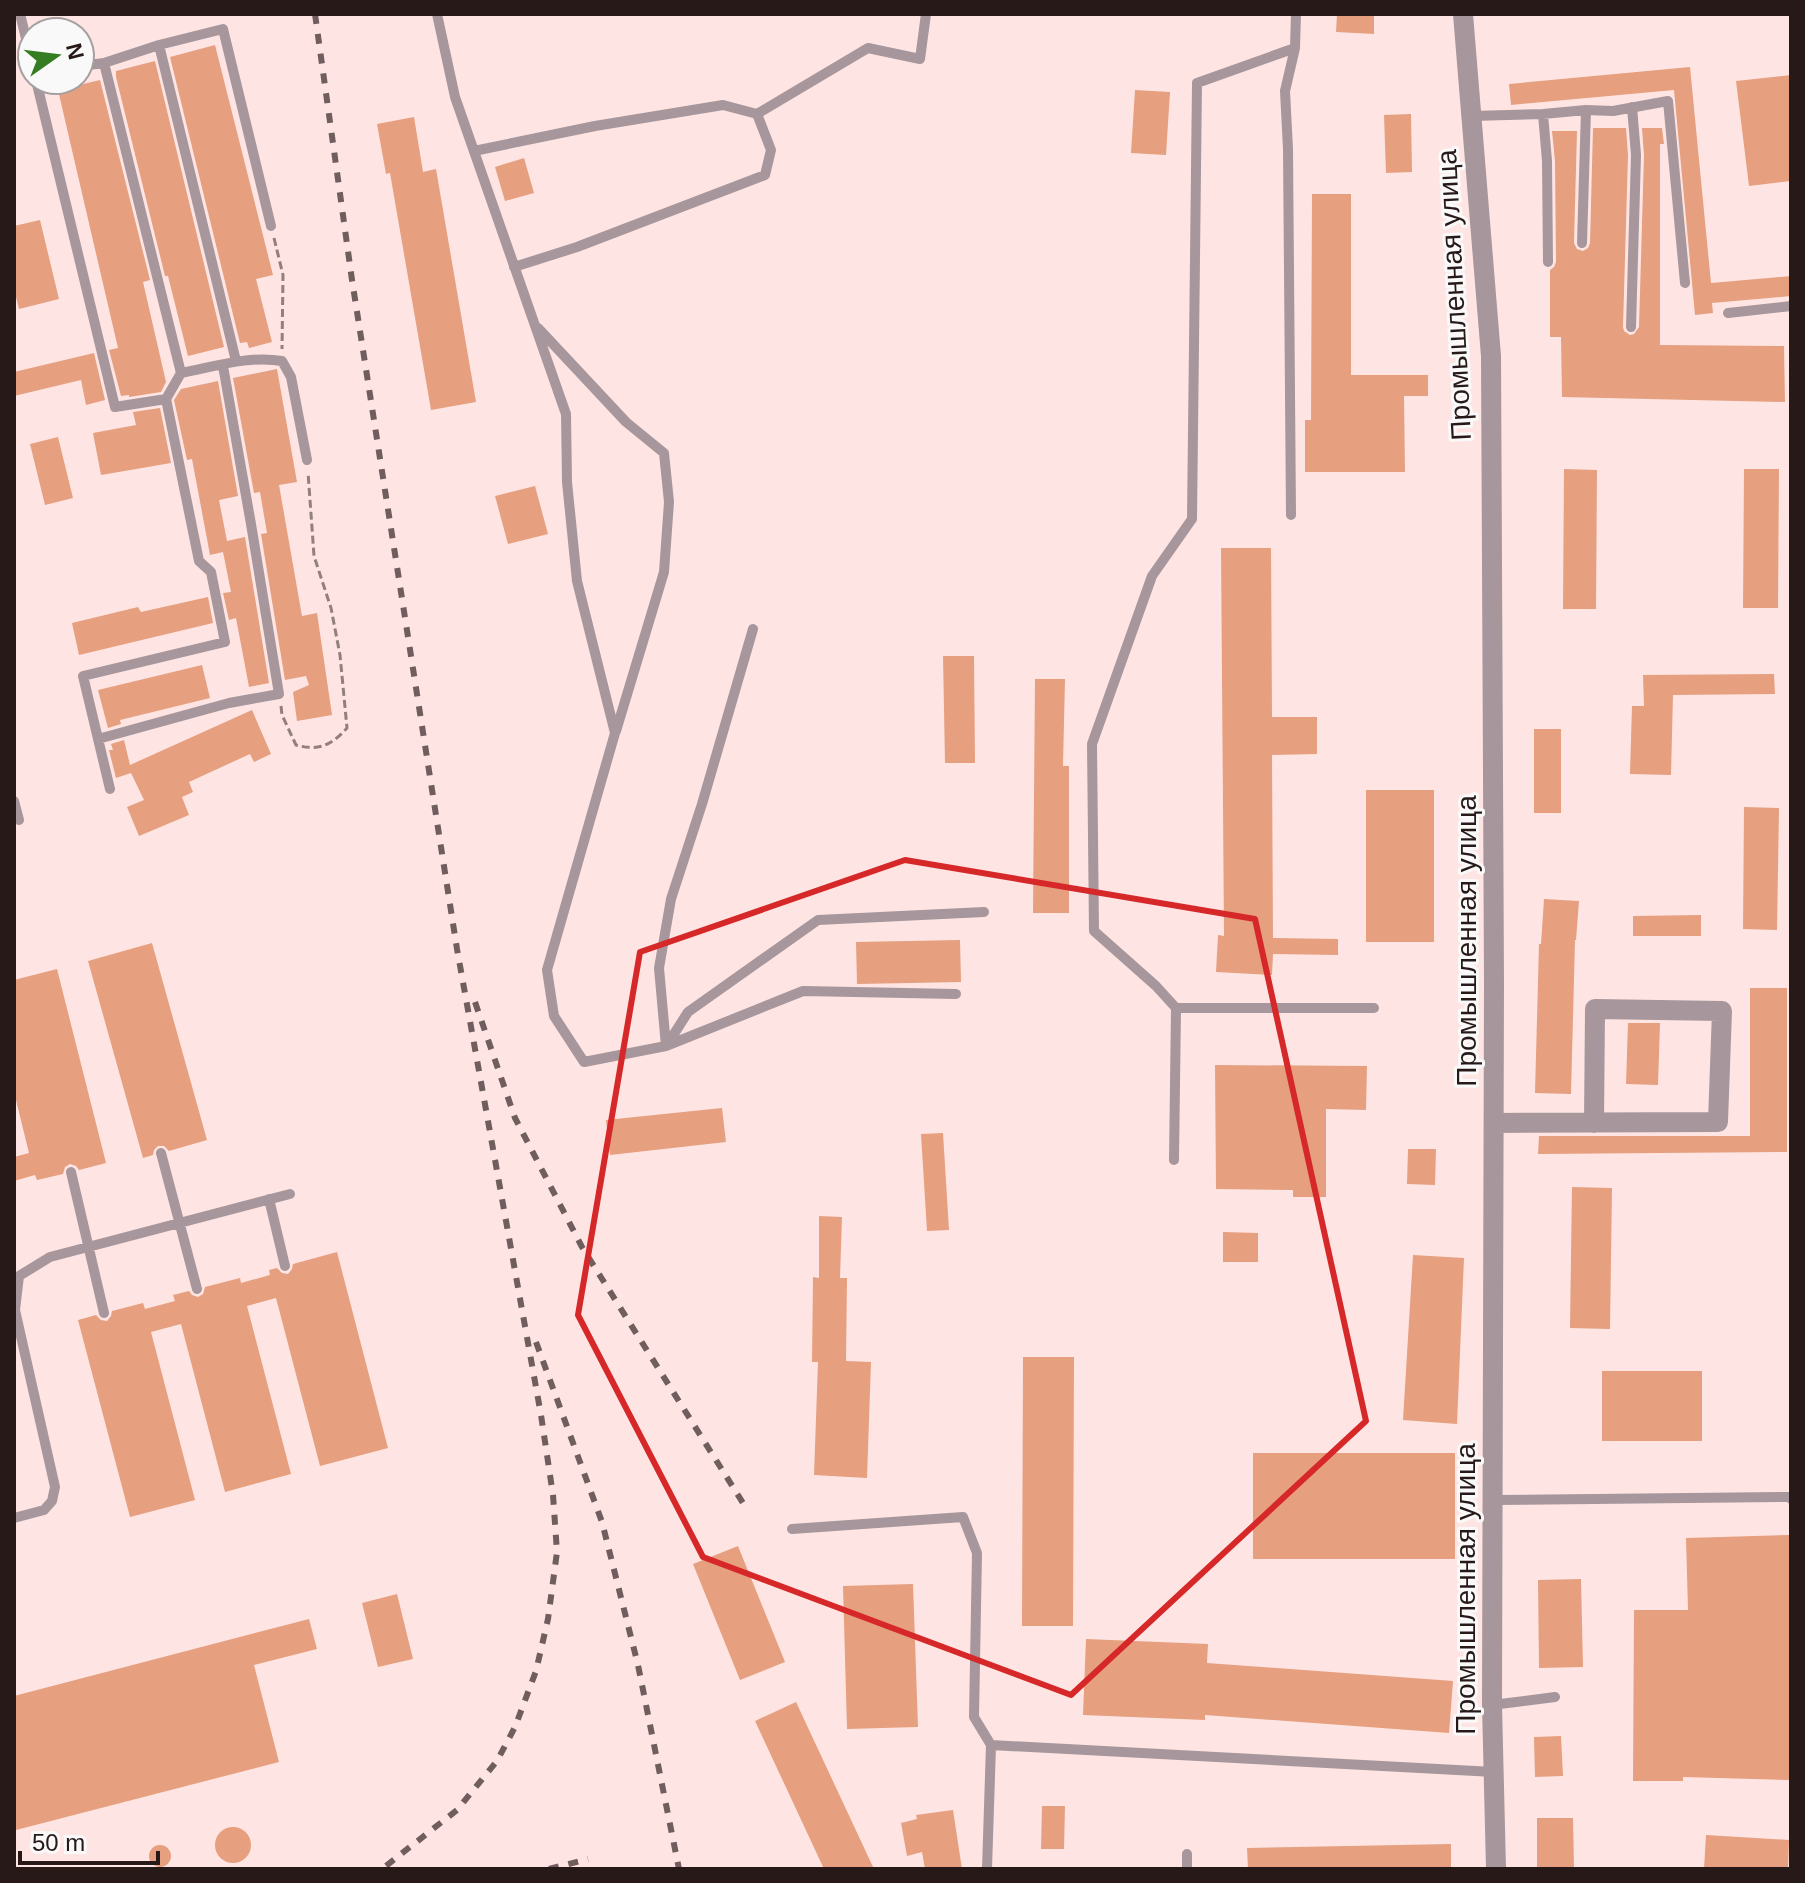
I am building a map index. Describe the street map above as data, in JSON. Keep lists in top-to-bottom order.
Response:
{
  "streets": {
    "street": ["Промышленная улица"]
  },
  "scale_bar": "50 m",
  "north": "right"
}
